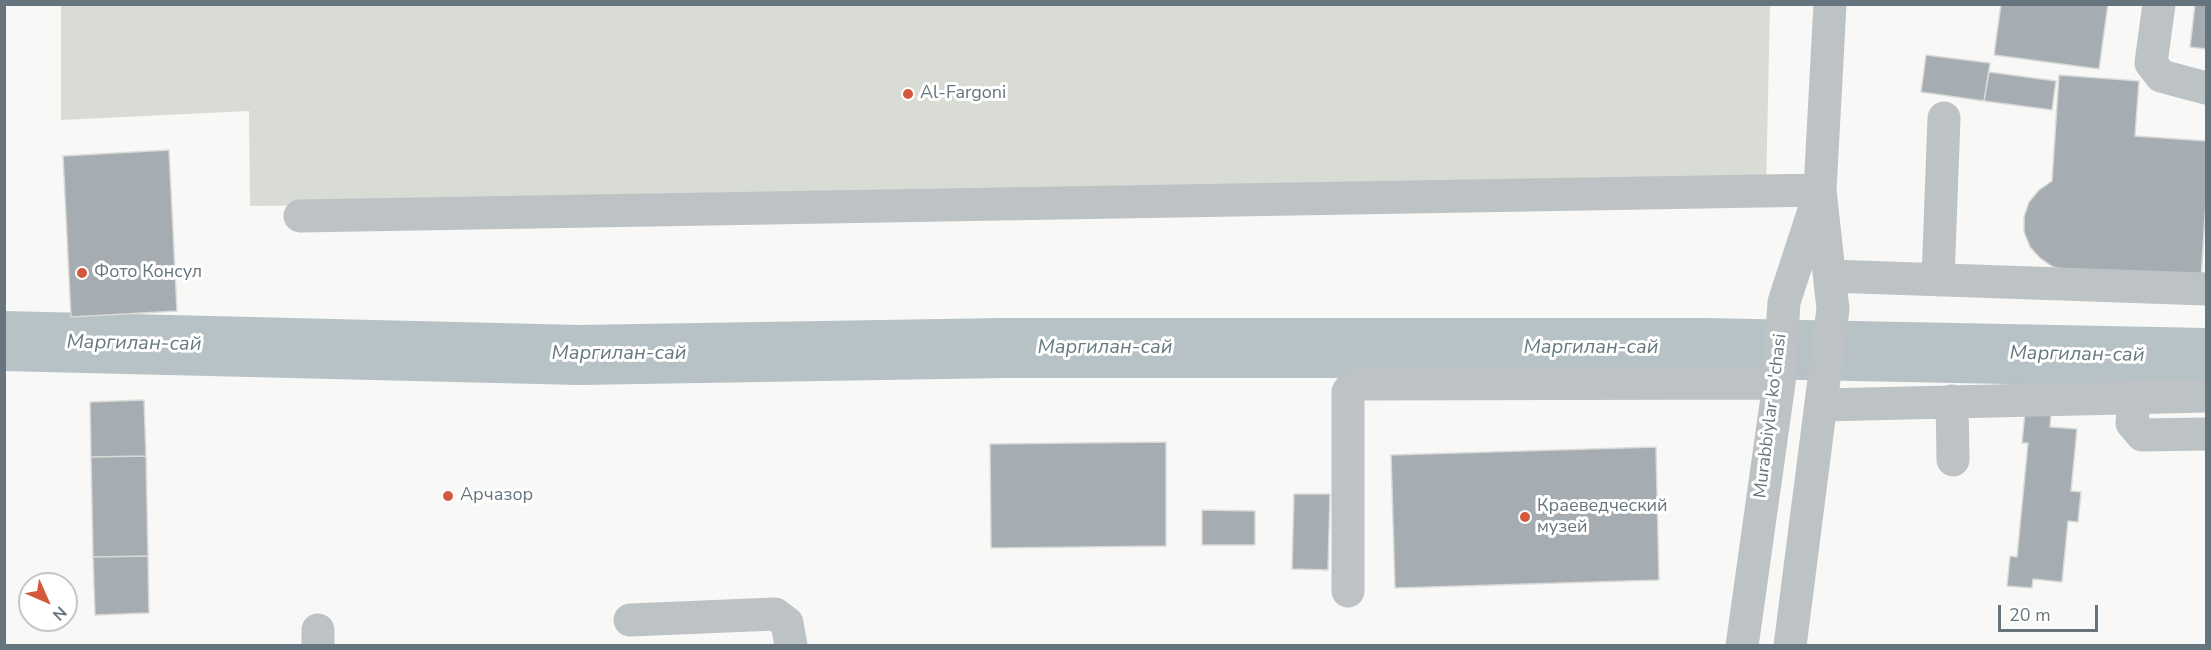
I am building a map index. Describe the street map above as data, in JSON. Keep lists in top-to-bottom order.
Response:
{
  "streets": {
    "street": ["Murabbiylar ko'chasi"]
  },
  "water": ["Маргилан-сай"],
  "places": [
    "Al-Fargoni",
    "Фото Консул",
    "Арчазор",
    "Краеведческий музей"
  ],
  "scale_bar": "20 m",
  "north": "bottom right"
}
